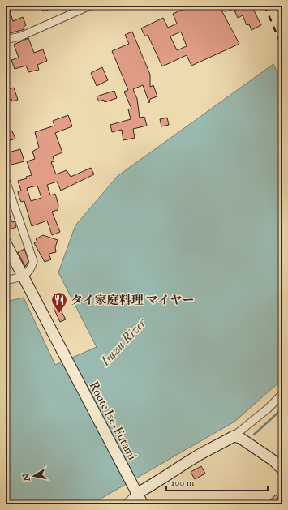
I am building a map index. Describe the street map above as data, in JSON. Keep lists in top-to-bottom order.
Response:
{
  "streets": {
    "main road": ["Route Ise-Futami"]
  },
  "water": ["Isuzu River"],
  "places": {
    "restaurant": ["タイ家庭料理 マイヤー"]
  },
  "scale_bar": "100 m",
  "north": "left"
}
